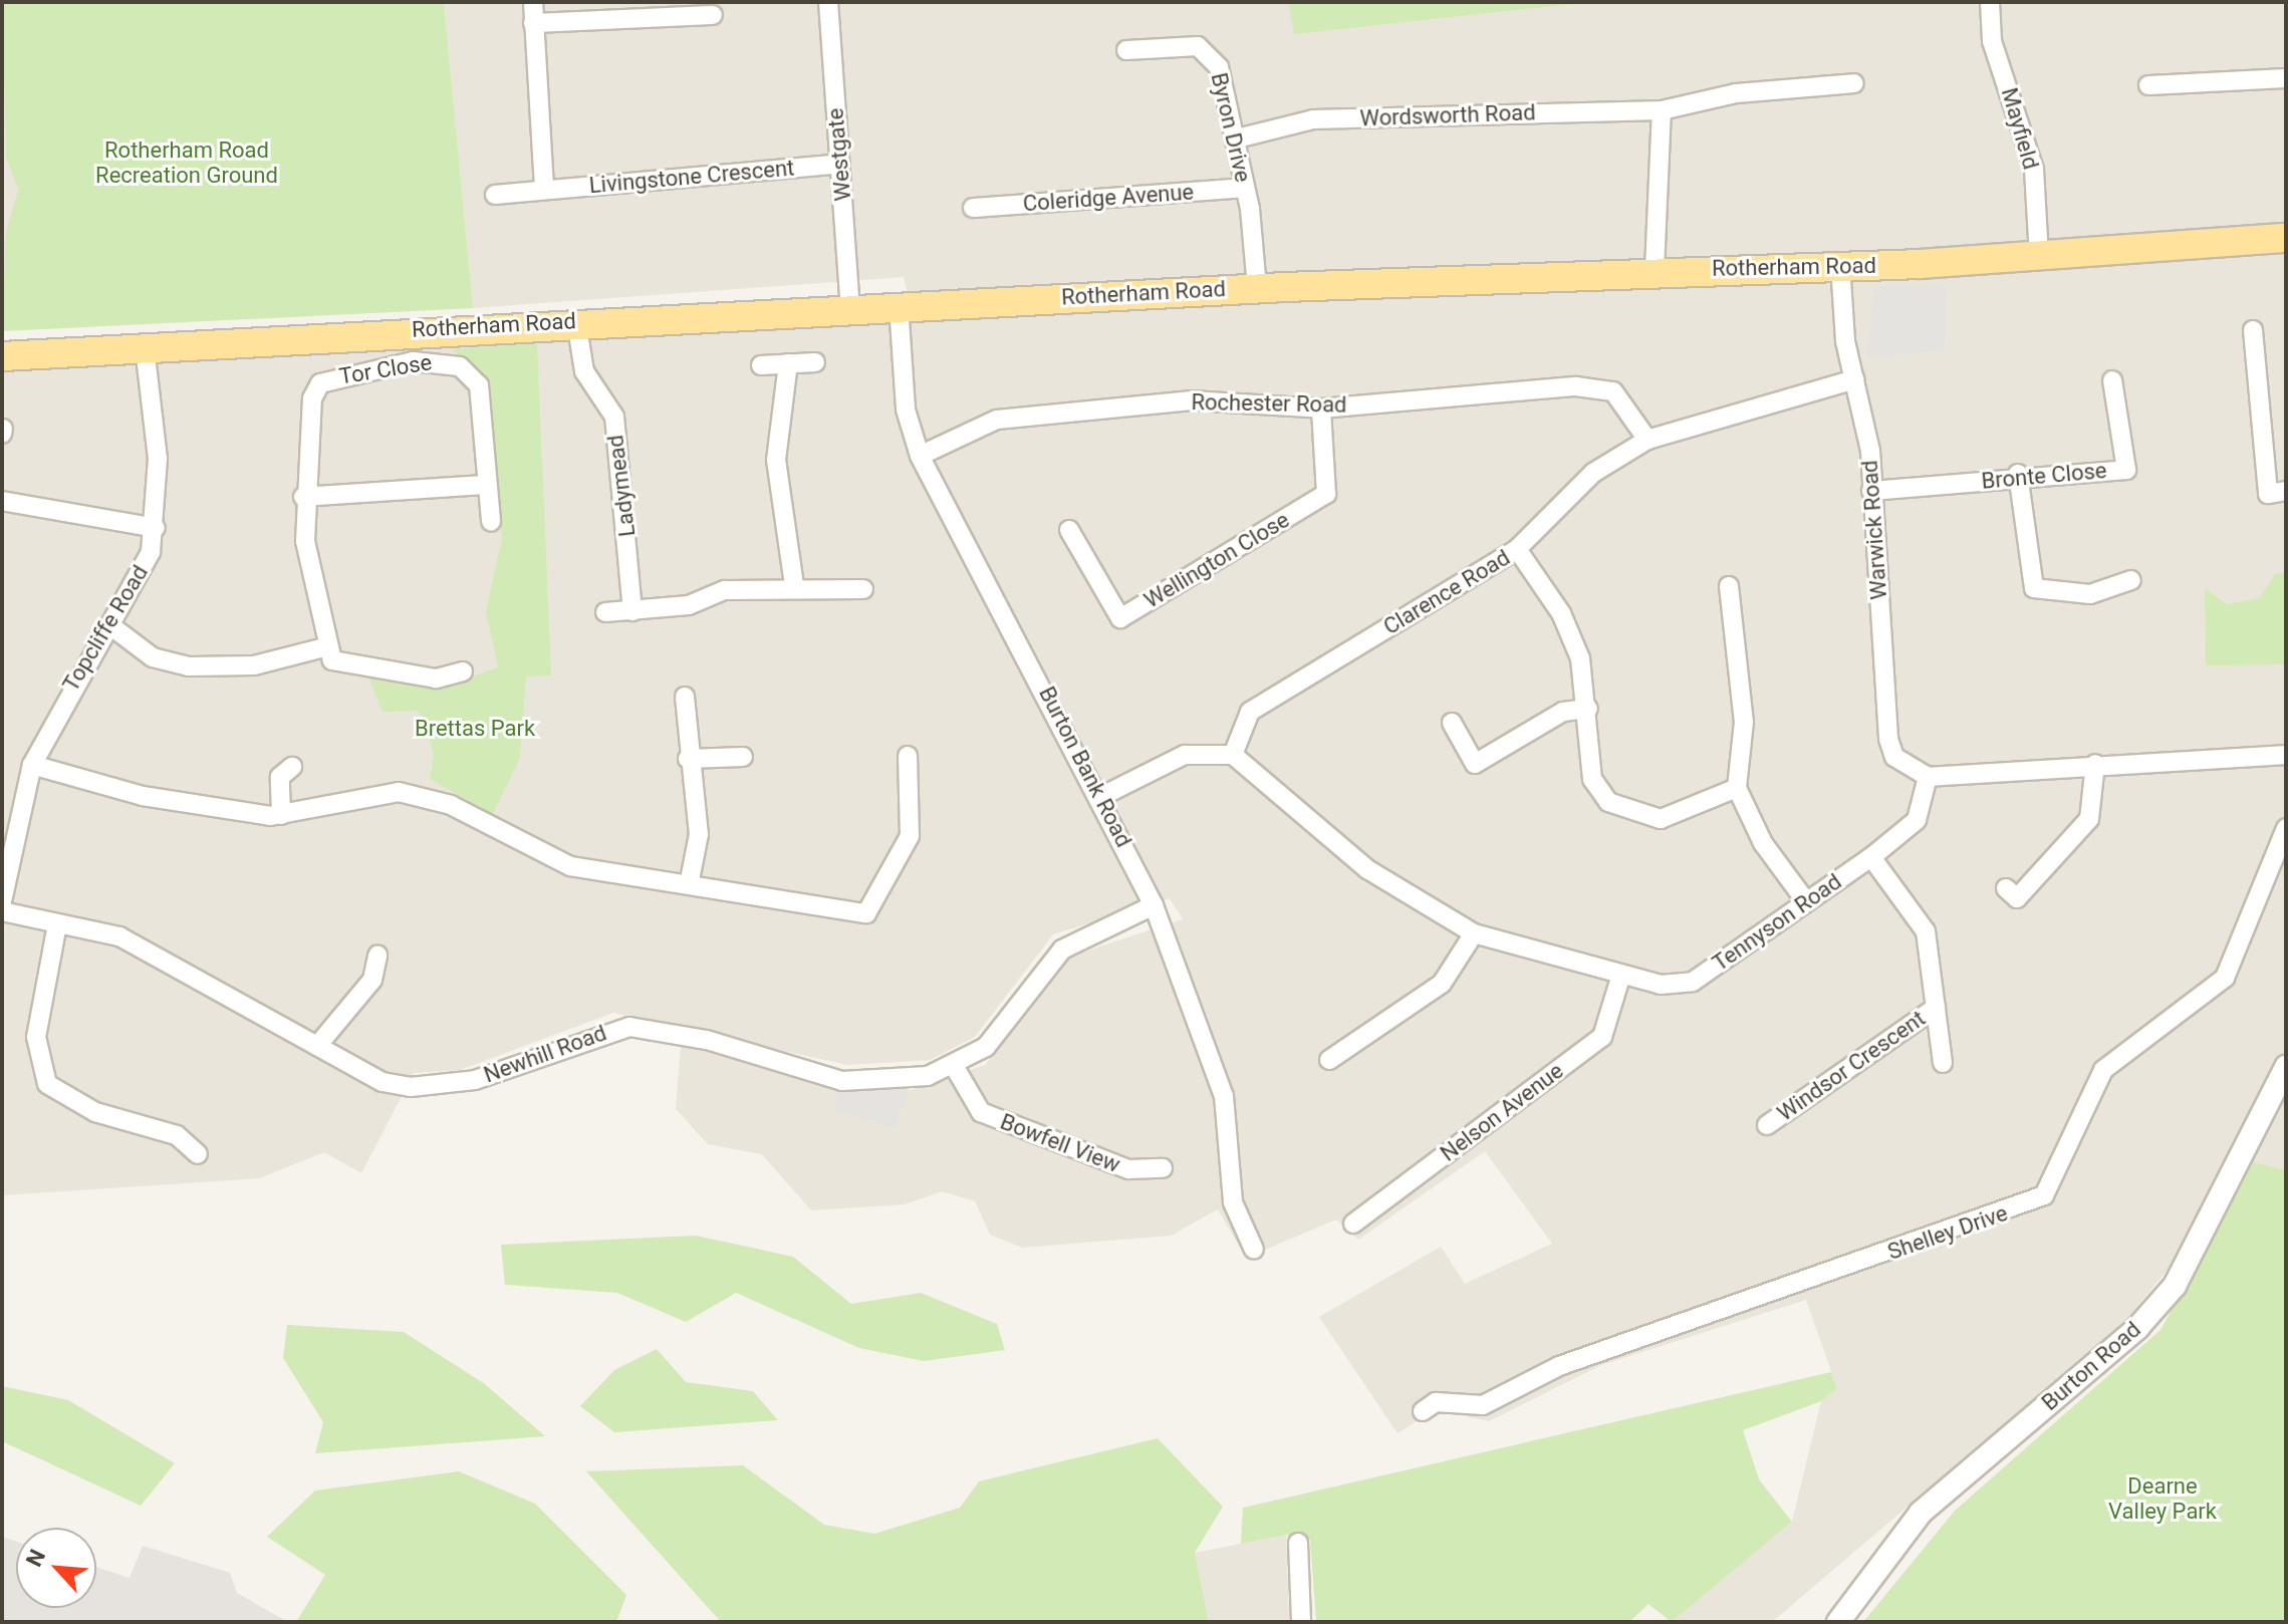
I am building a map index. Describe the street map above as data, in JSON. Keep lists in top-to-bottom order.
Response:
{
  "streets": {
    "main road": ["Rotherham Road"],
    "street": [
      "Wordsworth Road",
      "Byron Drive",
      "Mayfield",
      "Westgate",
      "Livingstone Crescent",
      "Coleridge Avenue",
      "Tor Close",
      "Rochester Road",
      "Bronte Close",
      "Ladymead",
      "Warwick Road",
      "Wellington Close",
      "Clarence Road",
      "Topcliffe Road",
      "Burton Bank Road",
      "Tennyson Road",
      "Newhill Road",
      "Windsor Crescent",
      "Nelson Avenue",
      "Bowfell View",
      "Shelley Drive",
      "Burton Road"
    ]
  },
  "crossings": [
    ["Wordsworth Road", "Byron Drive"],
    ["Byron Drive", "Coleridge Avenue"],
    ["Byron Drive", "Rotherham Road"],
    ["Mayfield", "Rotherham Road"],
    ["Westgate", "Livingstone Crescent"],
    ["Westgate", "Rotherham Road"],
    ["Rotherham Road", "Ladymead"],
    ["Rotherham Road", "Warwick Road"],
    ["Rotherham Road", "Topcliffe Road"],
    ["Rotherham Road", "Burton Bank Road"],
    ["Rochester Road", "Wellington Close"],
    ["Rochester Road", "Clarence Road"],
    ["Rochester Road", "Burton Bank Road"],
    ["Bronte Close", "Warwick Road"],
    ["Warwick Road", "Clarence Road"],
    ["Warwick Road", "Tennyson Road"],
    ["Clarence Road", "Tennyson Road"],
    ["Burton Bank Road", "Newhill Road"],
    ["Tennyson Road", "Windsor Crescent"],
    ["Tennyson Road", "Nelson Avenue"],
    ["Newhill Road", "Bowfell View"]
  ],
  "parks": ["Rotherham Road Recreation Ground", "Brettas Park", "Dearne Valley Park"],
  "north": "top left"
}
